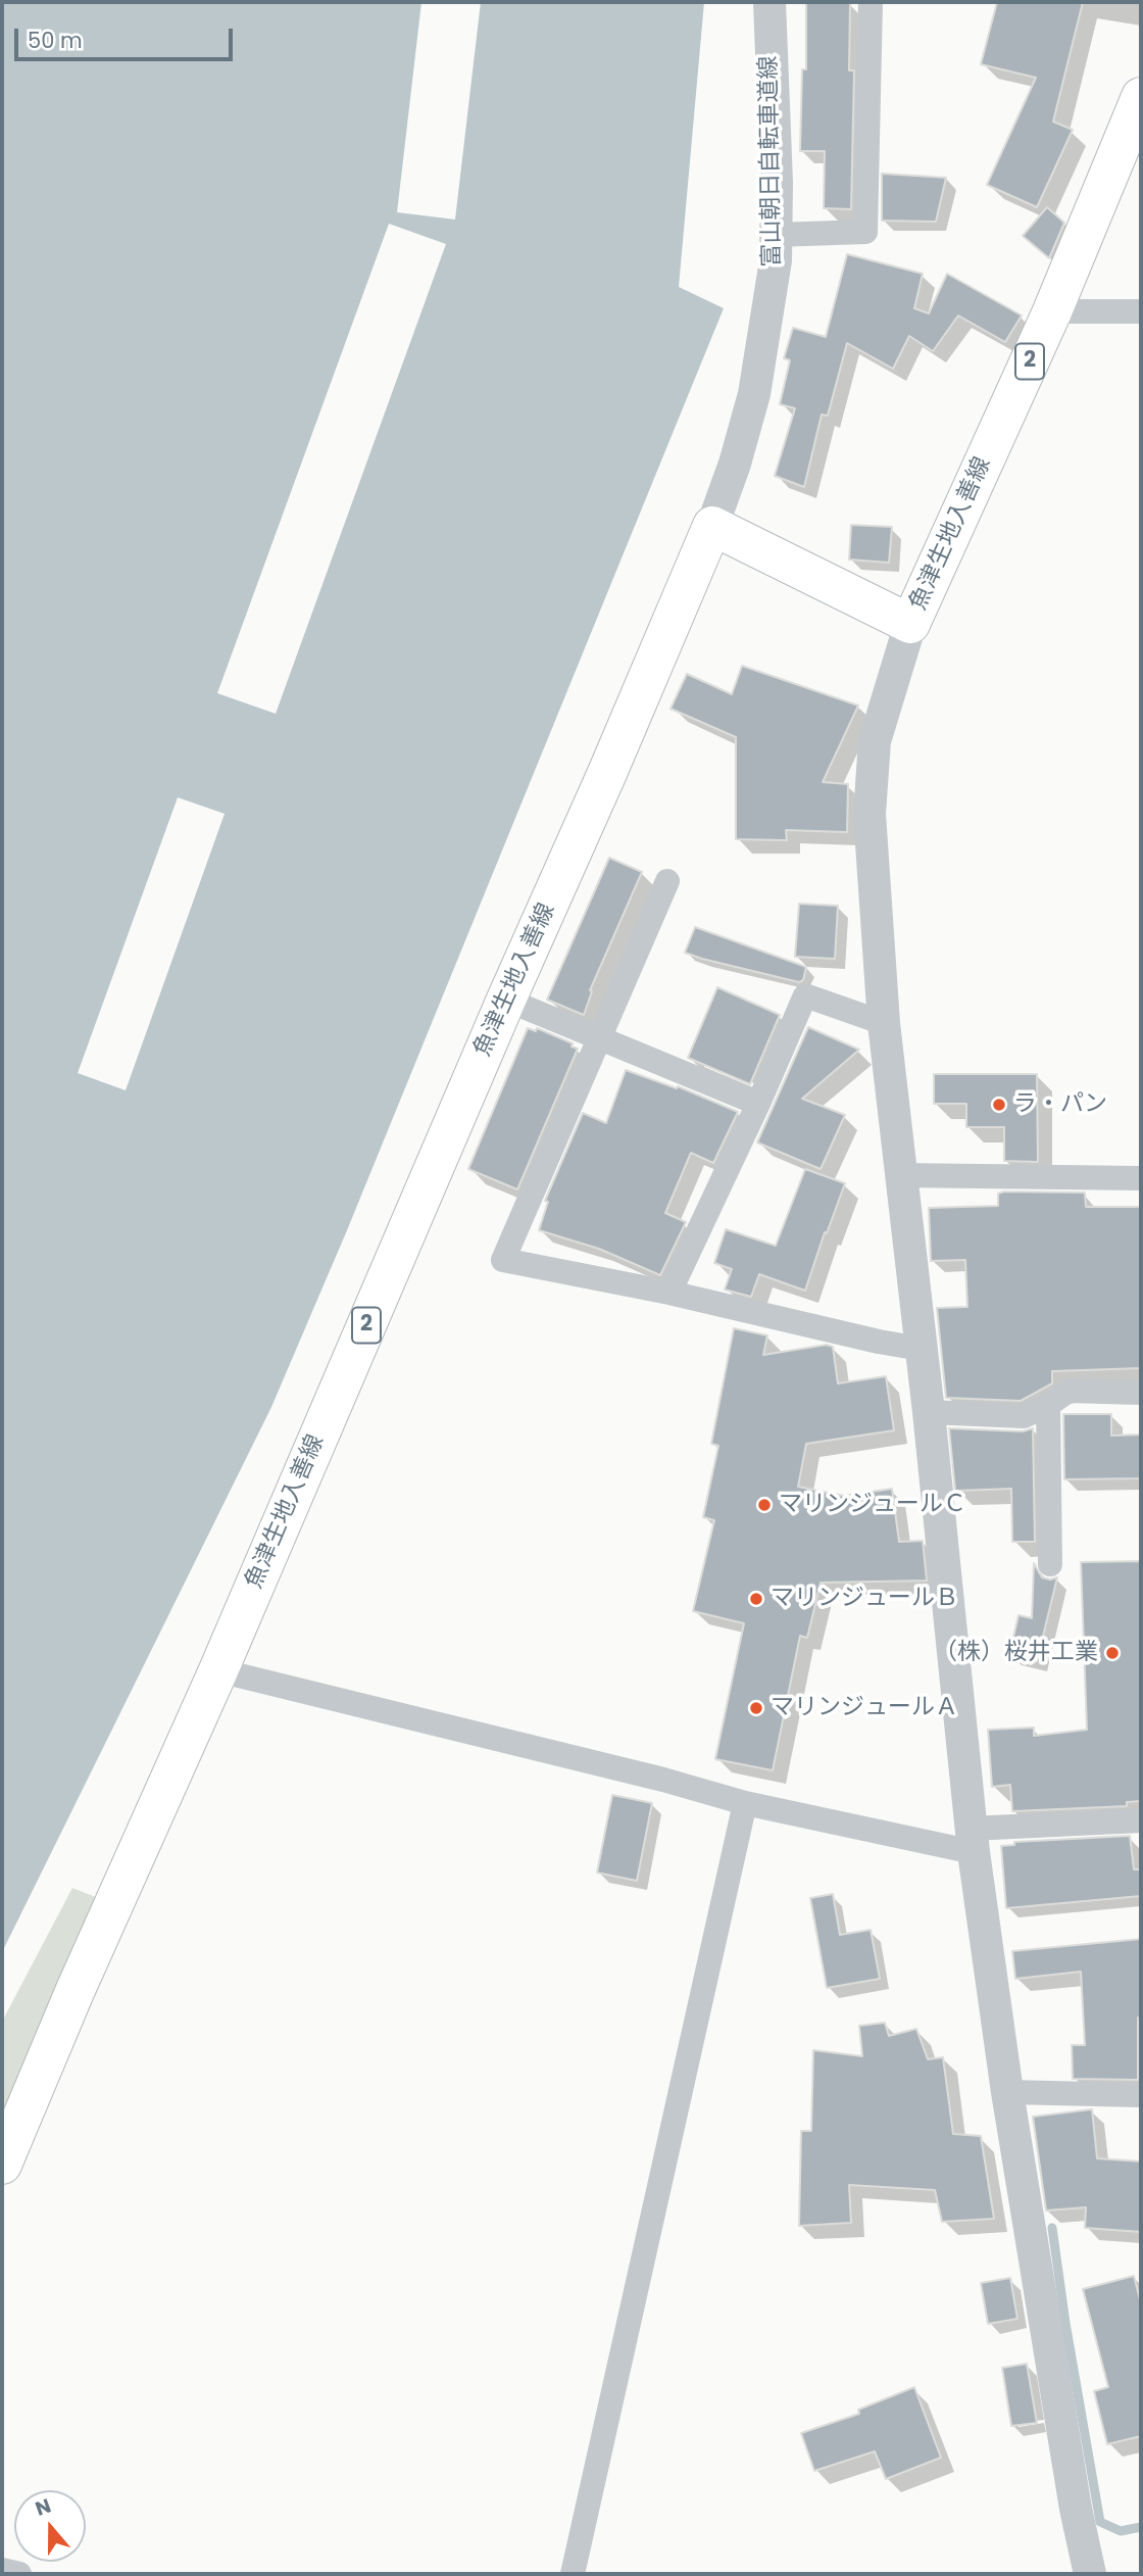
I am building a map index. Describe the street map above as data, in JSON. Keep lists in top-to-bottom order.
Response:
{
  "streets": {
    "main road": ["2", "魚津生地入善線"],
    "street": ["富山朝日自転車道線"]
  },
  "crossings": [
    ["富山朝日自転車道線", "魚津生地入善線"]
  ],
  "places": [
    "ラ・パン",
    "マリンジュールＣ",
    "マリンジュールＢ",
    "（株）桜井工業",
    "マリンジュールＡ"
  ],
  "scale_bar": "50 m",
  "north": "top"
}
